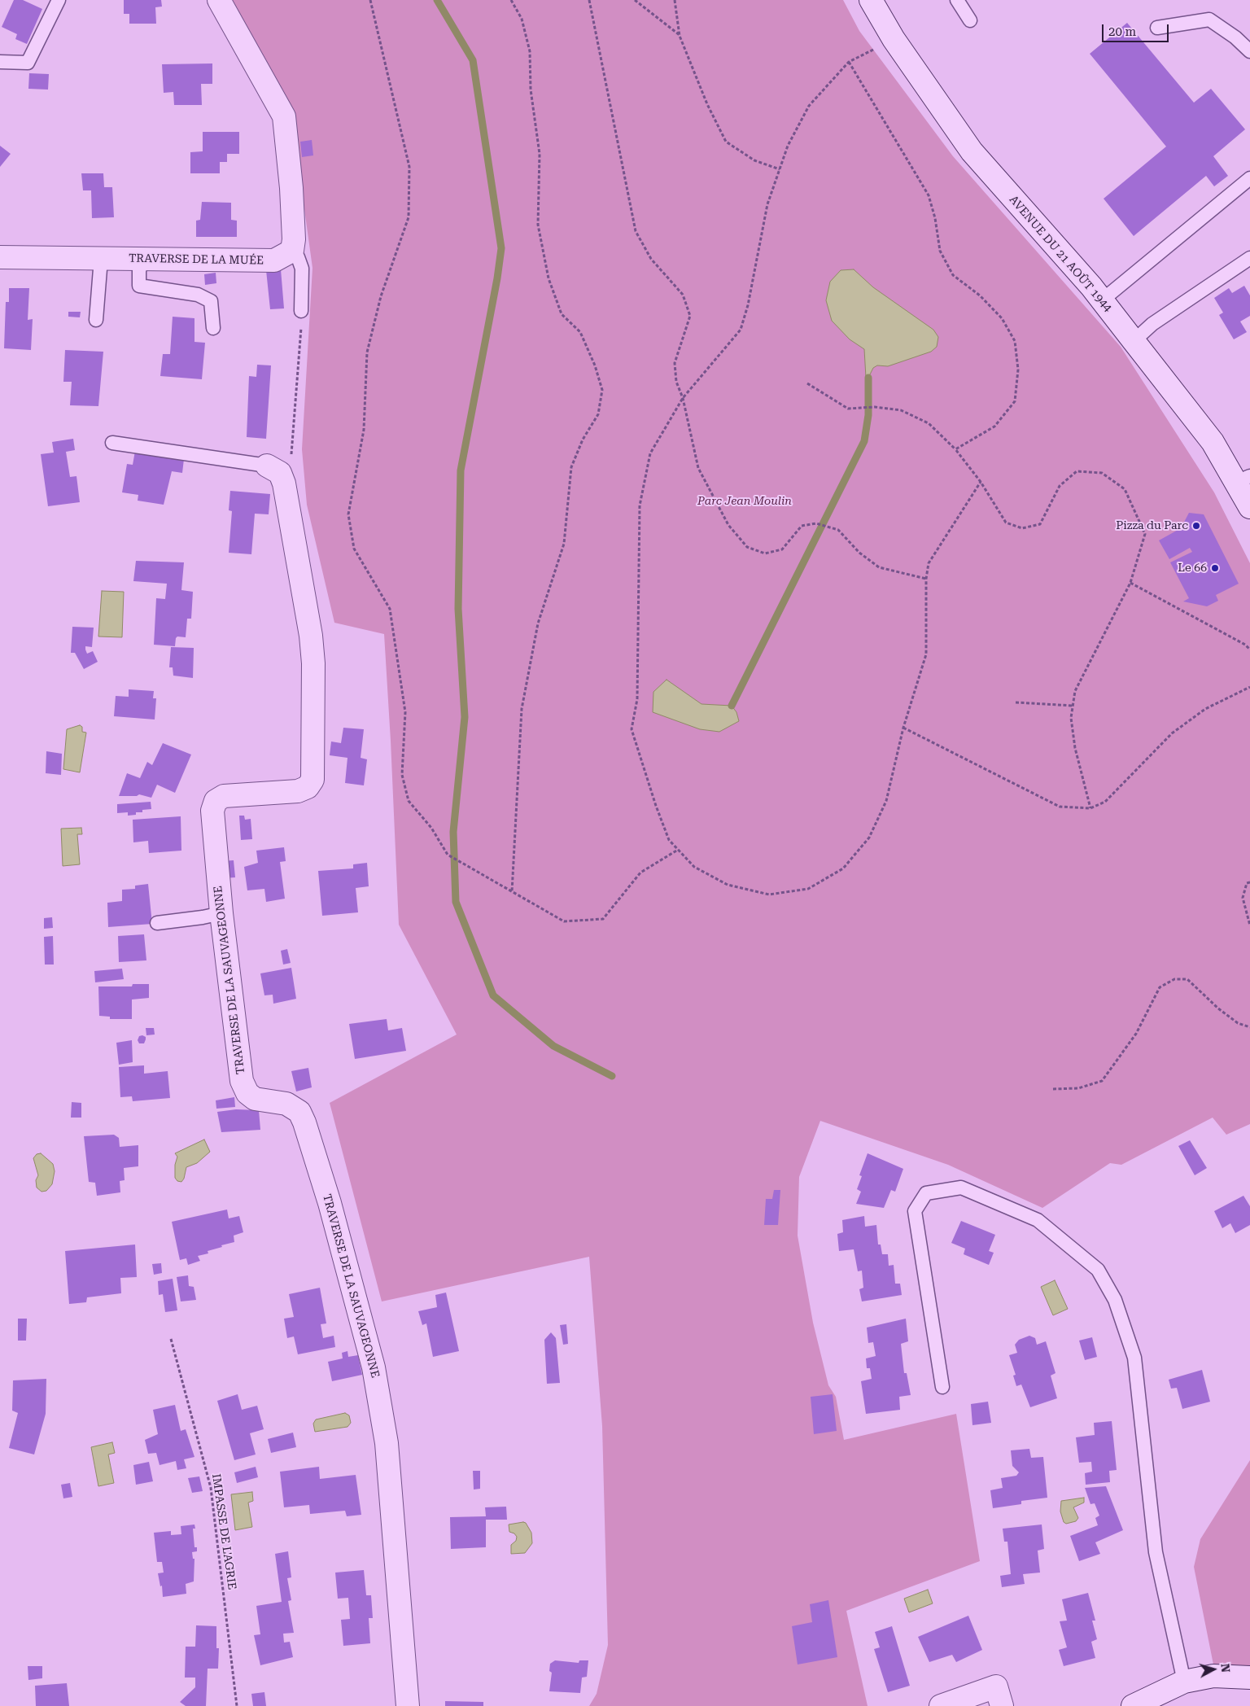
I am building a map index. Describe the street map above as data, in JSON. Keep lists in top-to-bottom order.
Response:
{
  "streets": {
    "street": ["AVENUE DU 21 AOÛT 1944", "TRAVERSE DE LA MUÉE", "TRAVERSE DE LA SAUVAGEONNE"],
    "path": ["IMPASSE DE L'AGRIE"]
  },
  "parks": ["Parc Jean Moulin"],
  "places": ["Pizza du Parc", "Le 66"],
  "scale_bar": "20 m",
  "north": "right"
}
